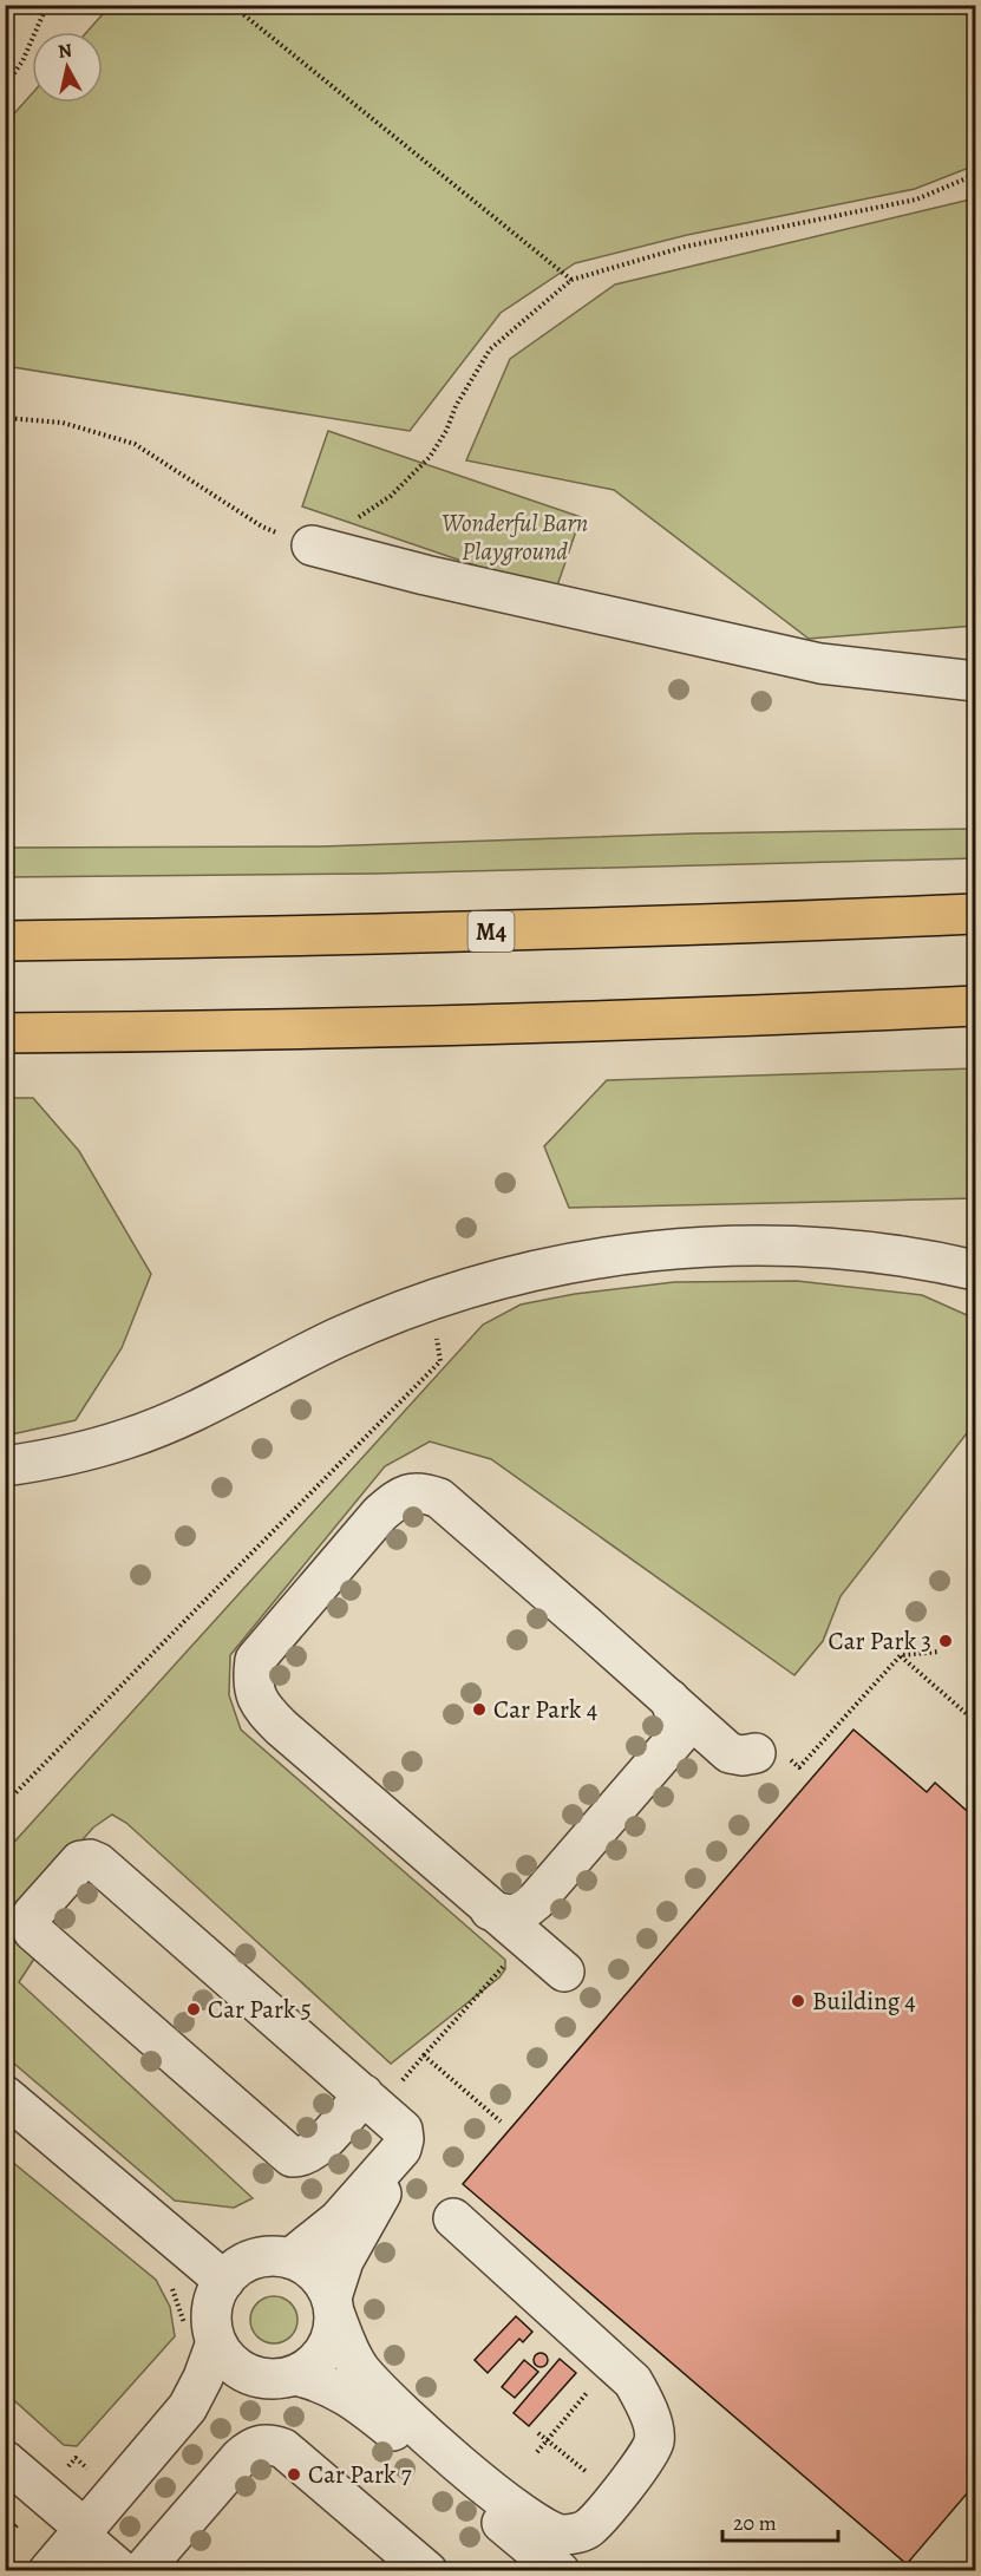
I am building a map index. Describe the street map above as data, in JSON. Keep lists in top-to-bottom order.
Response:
{
  "streets": {
    "highway": ["M4"]
  },
  "parks": ["Wonderful Barn Playground"],
  "places": [
    "Car Park 3",
    "Car Park 4",
    "Building 4",
    "Car Park 5",
    "Car Park 7"
  ],
  "scale_bar": "20 m",
  "north": "top"
}
